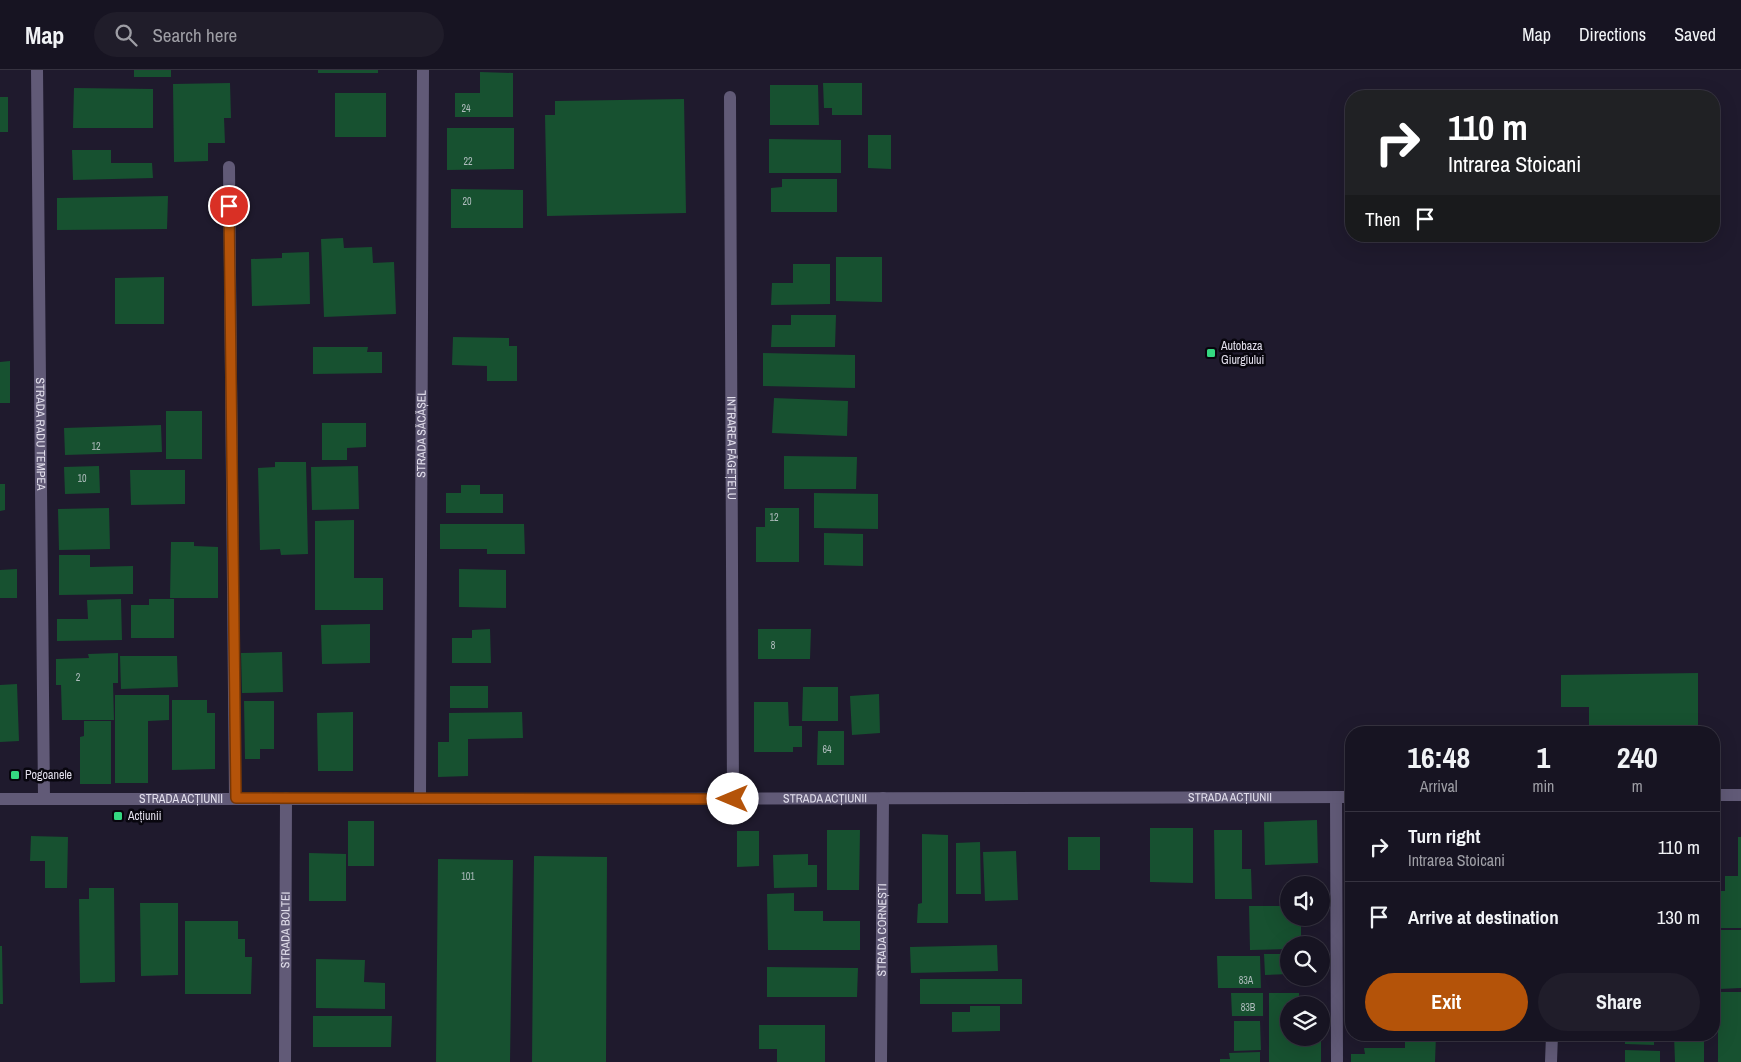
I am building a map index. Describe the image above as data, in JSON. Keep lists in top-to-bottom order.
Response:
{
  "streets": {
    "street": [
      "STRADA RADU TEMPEA",
      "STRADA SĂCĂȘEL",
      "INTRAREA FĂGEȚELU",
      "STRADA ACȚIUNII",
      "STRADA BOLTEI",
      "STRADA CORNEȘTI"
    ]
  },
  "crossings": [
    ["STRADA RADU TEMPEA", "STRADA ACȚIUNII"],
    ["STRADA SĂCĂȘEL", "STRADA ACȚIUNII"],
    ["INTRAREA FĂGEȚELU", "STRADA ACȚIUNII"],
    ["STRADA ACȚIUNII", "STRADA BOLTEI"],
    ["STRADA ACȚIUNII", "STRADA CORNEȘTI"]
  ],
  "places": {
    "transit": ["Autobaza Giurgiului", "Pogoanele", "Acțiunii"]
  },
  "house_numbers": [
    "24",
    "22",
    "20",
    "12",
    "10",
    "12",
    "8",
    "2",
    "64",
    "101",
    "83A",
    "83B"
  ],
  "page": {
    "header": "Map",
    "search": "Search here",
    "nav": ["Map", "Directions", "Saved"],
    "turn": ["110 m", "Intrarea Stoicani"],
    "then": "Then",
    "eta": [
      "16:48",
      "Arrival",
      "1",
      "min",
      "240",
      "m"
    ],
    "list": [
      {
        "name": "Turn right",
        "note": "Intrarea Stoicani",
        "value": "110 m"
      },
      {
        "name": "Arrive at destination",
        "value": "130 m"
      }
    ],
    "buttons": ["Exit", "Share"]
  }
}
